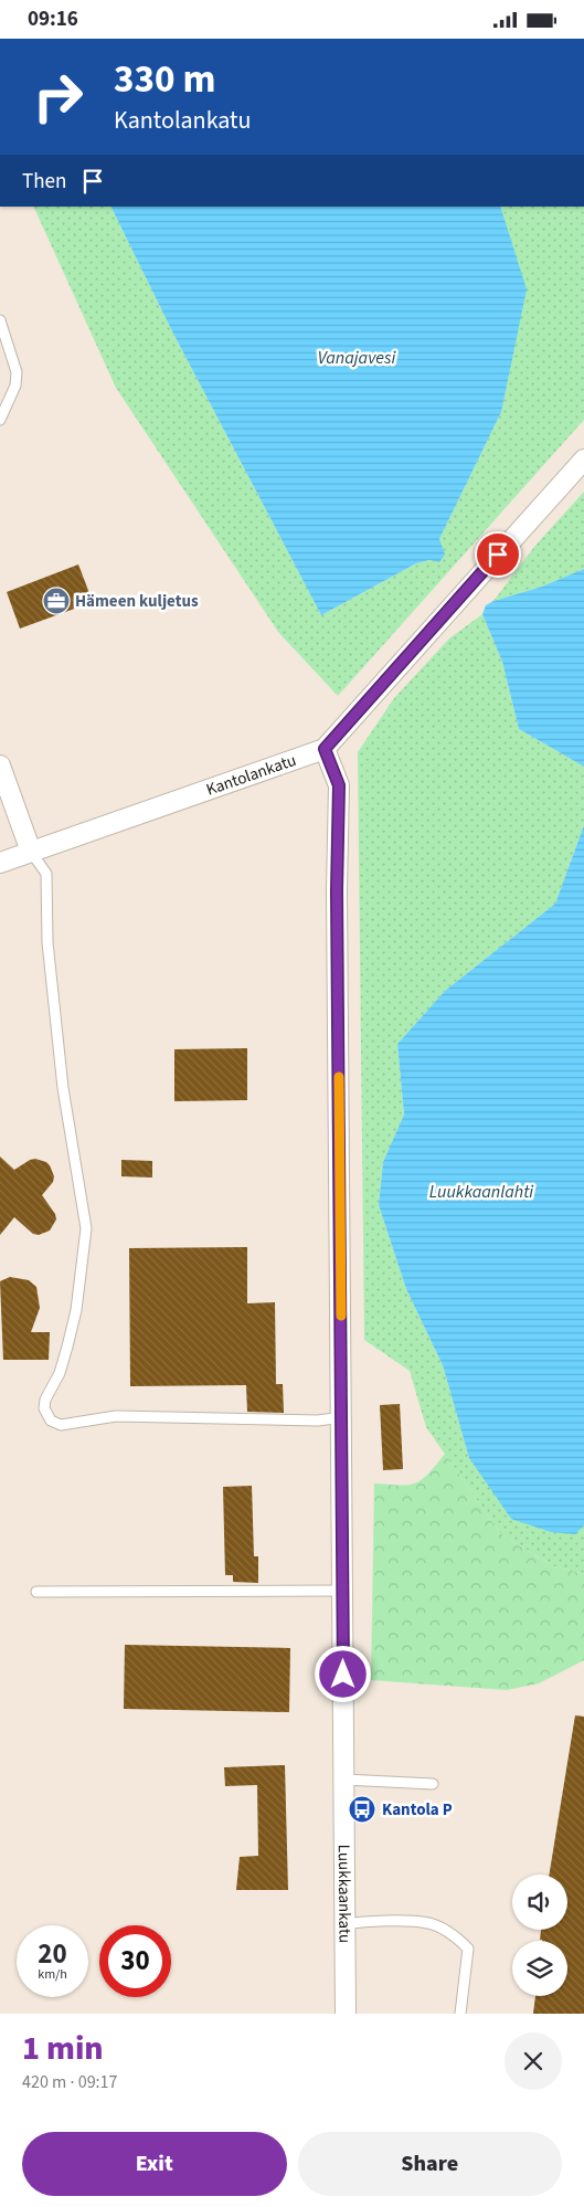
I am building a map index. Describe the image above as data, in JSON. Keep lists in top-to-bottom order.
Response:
{
  "streets": {
    "street": ["Kantolankatu", "Luukkaankatu"]
  },
  "crossings": [
    ["Kantolankatu", "Luukkaankatu"]
  ],
  "water": ["Vanajavesi", "Luukkaanlahti"],
  "places": {
    "office": ["Hämeen kuljetus"],
    "bus stop": ["Kantola P"]
  },
  "page": {
    "status": "09:16",
    "turn": ["330 m", "Kantolankatu"],
    "then": "Then",
    "speed": "20 km/h",
    "limit": "30",
    "heading": ["1 min", "420 m · 09:17"],
    "buttons": ["Exit", "Share"]
  }
}
